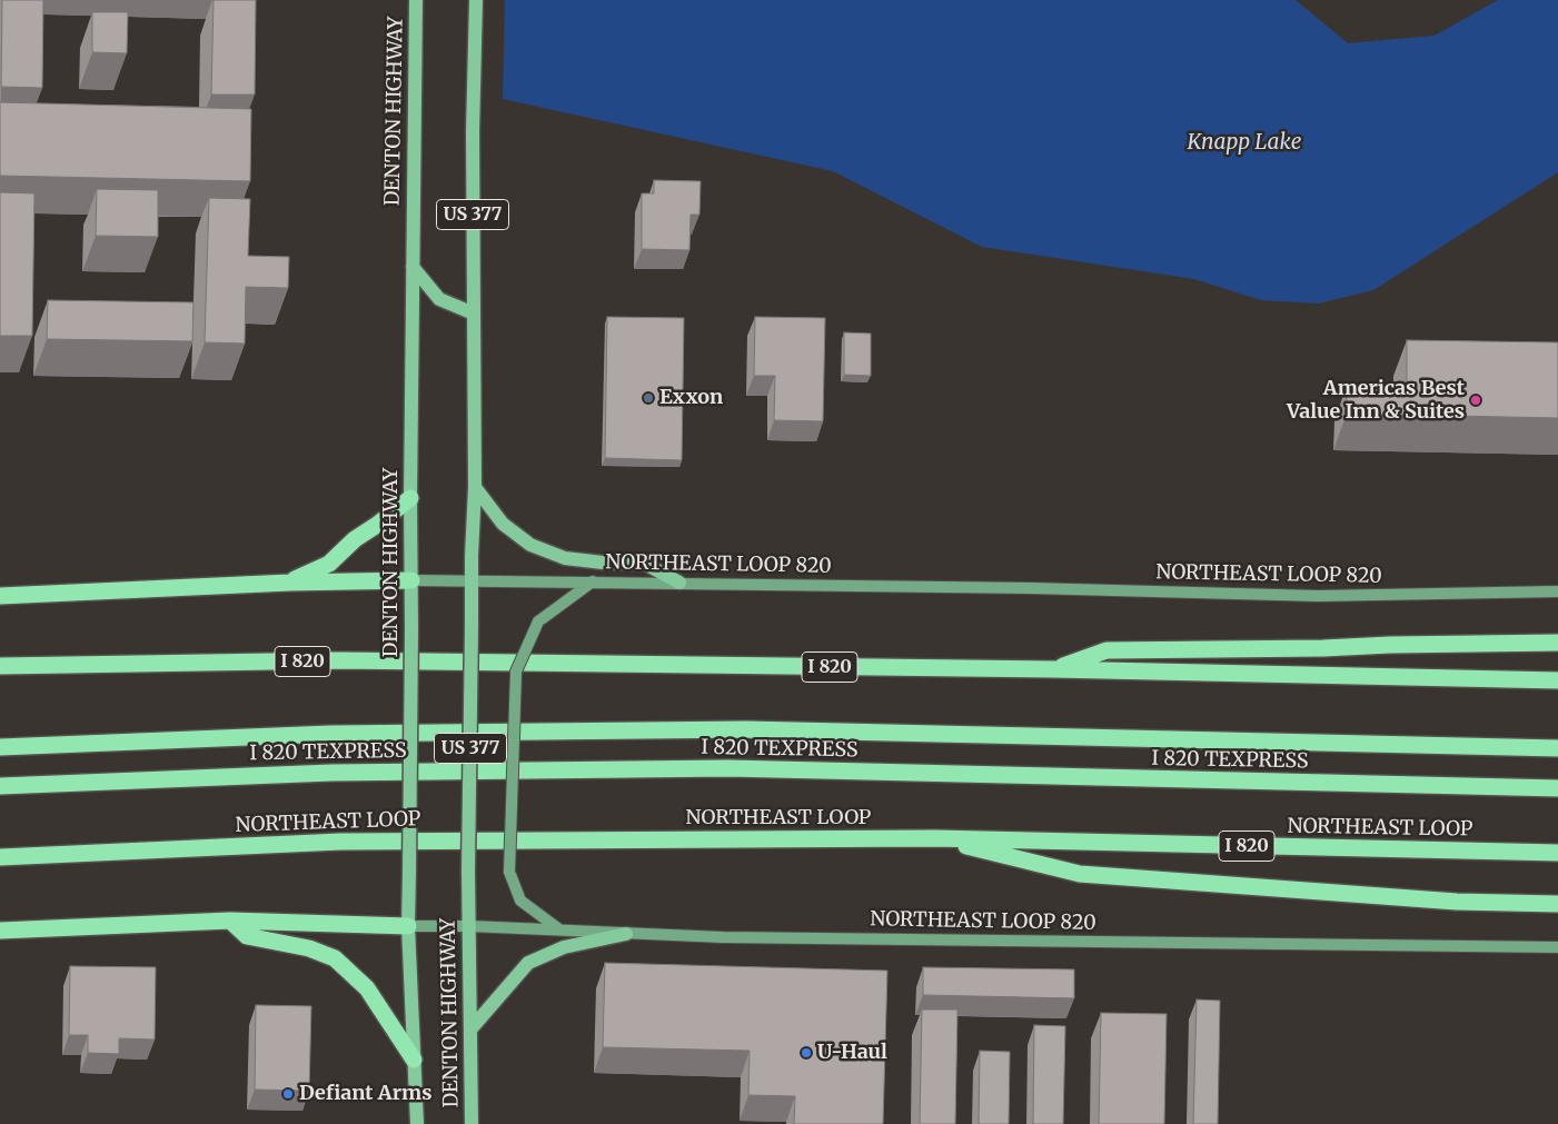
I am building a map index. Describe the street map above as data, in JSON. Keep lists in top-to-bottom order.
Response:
{
  "streets": {
    "highway": ["I 820", "I 820 TEXPRESS", "NORTHEAST LOOP"],
    "main road": ["DENTON HIGHWAY", "US 377", "NORTHEAST LOOP 820"]
  },
  "crossings": [
    ["DENTON HIGHWAY", "NORTHEAST LOOP 820"]
  ],
  "water": ["Knapp Lake"],
  "places": [
    "Exxon",
    "Americas Best Value Inn & Suites",
    "U-Haul",
    "Defiant Arms"
  ]
}
